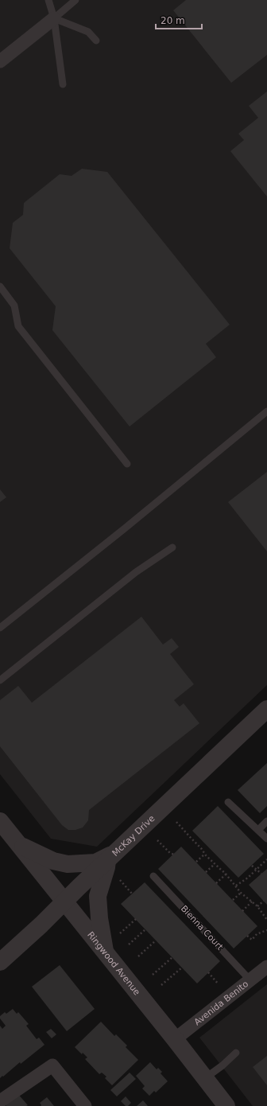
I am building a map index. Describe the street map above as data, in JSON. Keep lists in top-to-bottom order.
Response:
{
  "streets": {
    "street": ["McKay Drive", "Ringwood Avenue", "Avenida Benito"],
    "lane": ["Bienna Court"]
  },
  "crossings": [
    ["McKay Drive", "Ringwood Avenue"],
    ["Bienna Court", "Avenida Benito"],
    ["Ringwood Avenue", "Avenida Benito"]
  ],
  "scale_bar": "20 m"
}
